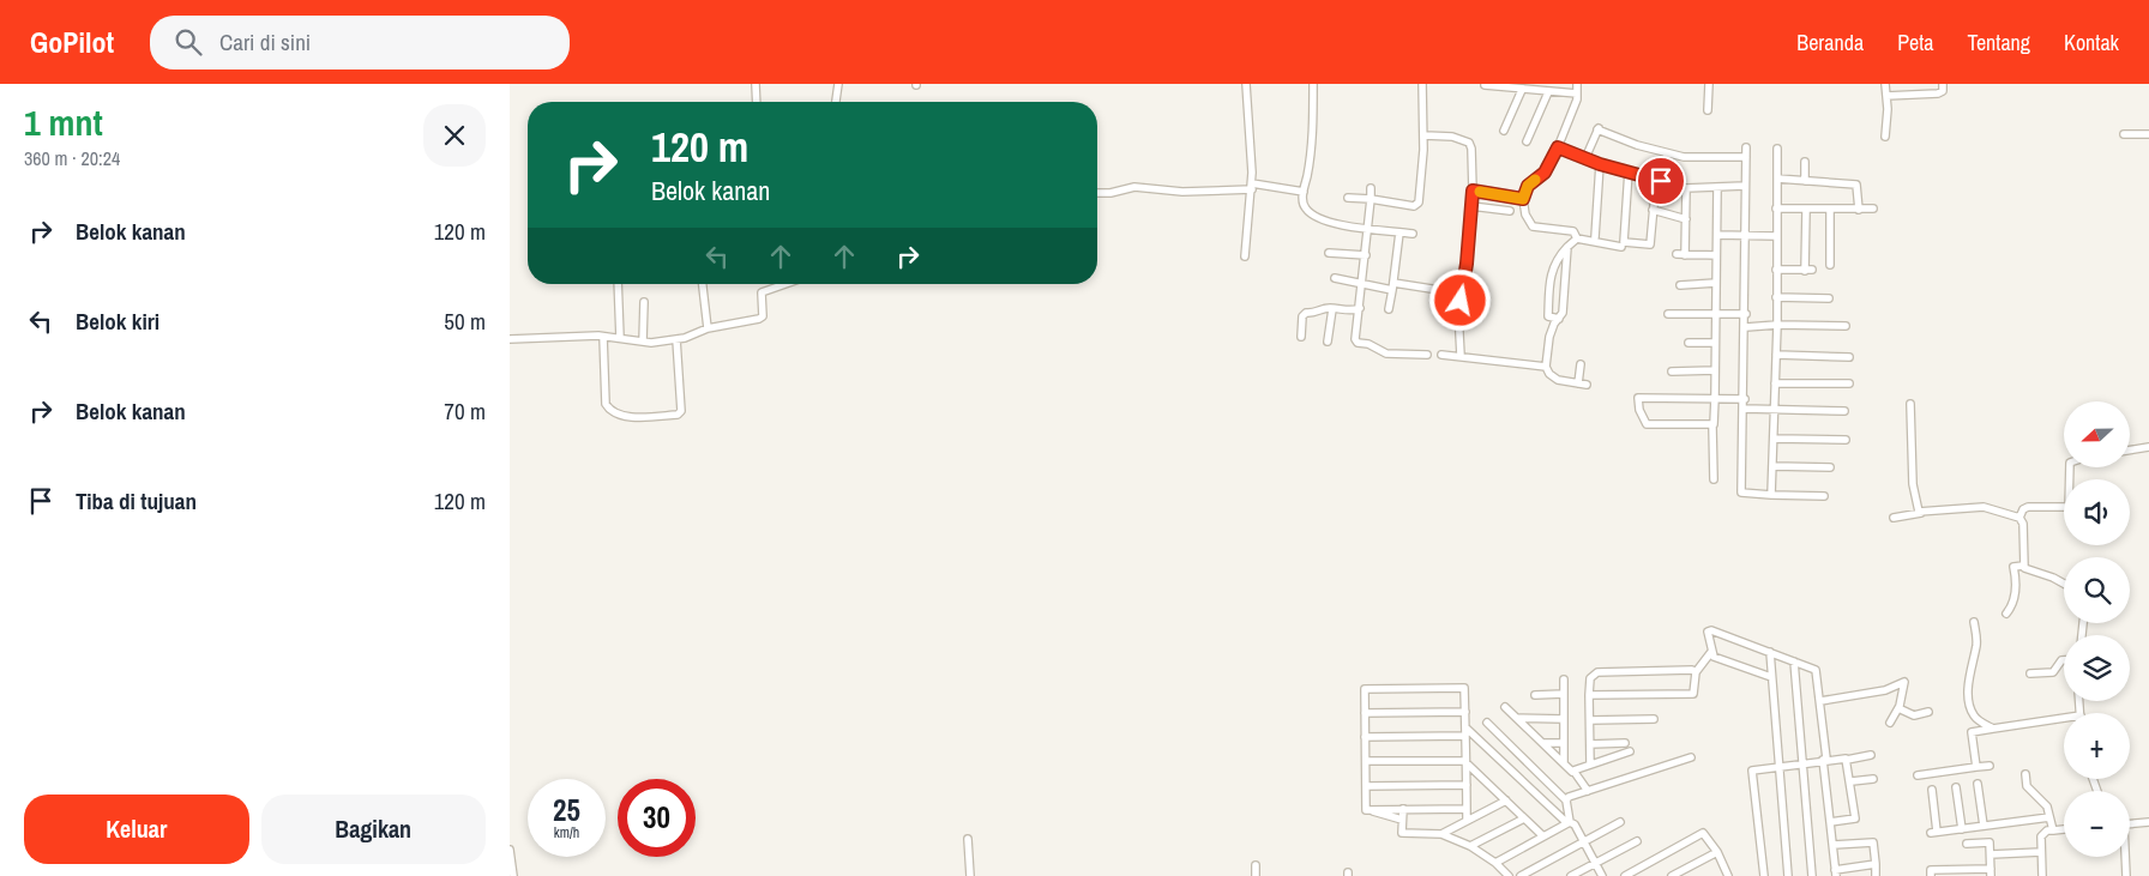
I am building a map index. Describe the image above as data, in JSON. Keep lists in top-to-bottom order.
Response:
{
  "north": "left",
  "page": {
    "header": "GoPilot",
    "search": "Cari di sini",
    "nav": [
      "Beranda",
      "Peta",
      "Tentang",
      "Kontak"
    ],
    "heading": ["1 mnt", "360 m · 20:24"],
    "turn": ["120 m", "Belok kanan"],
    "list": [
      {
        "name": "Belok kanan",
        "value": "120 m"
      },
      {
        "name": "Belok kiri",
        "value": "50 m"
      },
      {
        "name": "Belok kanan",
        "value": "70 m"
      },
      {
        "name": "Tiba di tujuan",
        "value": "120 m"
      }
    ],
    "map_buttons": ["+", "−"],
    "speed": "25 km/h",
    "limit": "30",
    "buttons": ["Keluar", "Bagikan"]
  }
}
